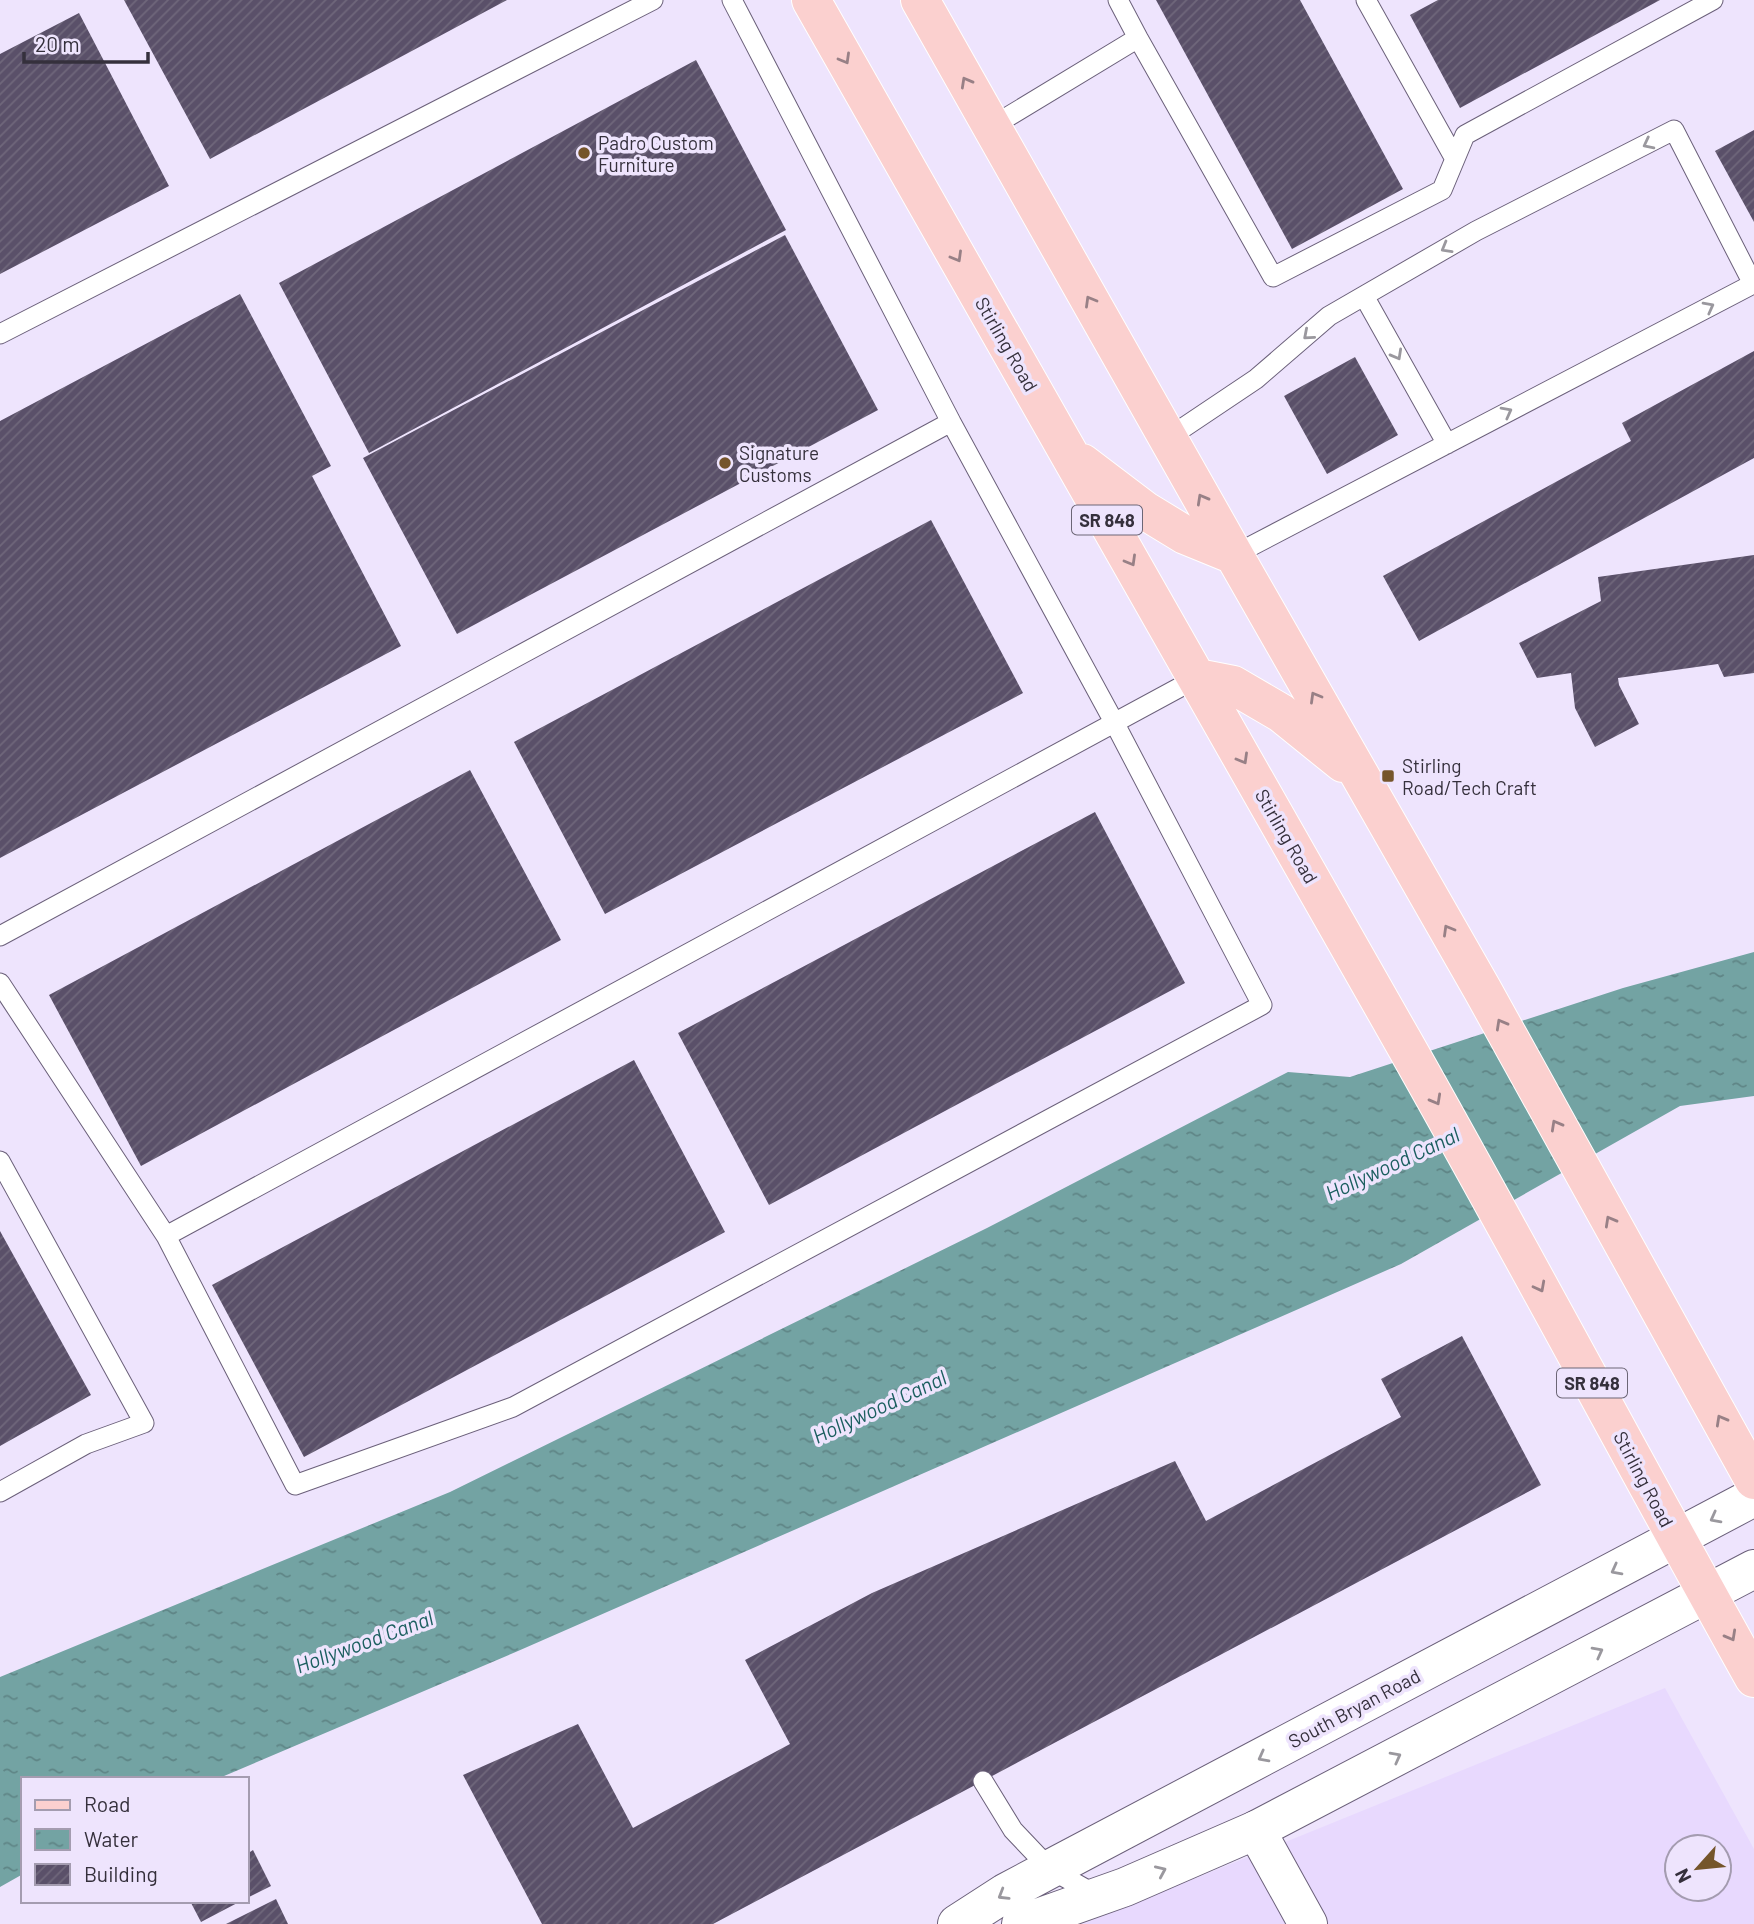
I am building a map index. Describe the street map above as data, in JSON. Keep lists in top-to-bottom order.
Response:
{
  "streets": {
    "main road": ["Stirling Road", "SR 848"],
    "street": ["South Bryan Road"]
  },
  "crossings": [
    ["Stirling Road", "South Bryan Road"]
  ],
  "water": ["Hollywood Canal"],
  "places": {
    "other": ["Padro Custom Furniture", "Signature Customs"],
    "transit": ["Stirling Road/Tech Craft"]
  },
  "legend": ["Road", "Water", "Building"],
  "scale_bar": "20 m",
  "north": "bottom left"
}
